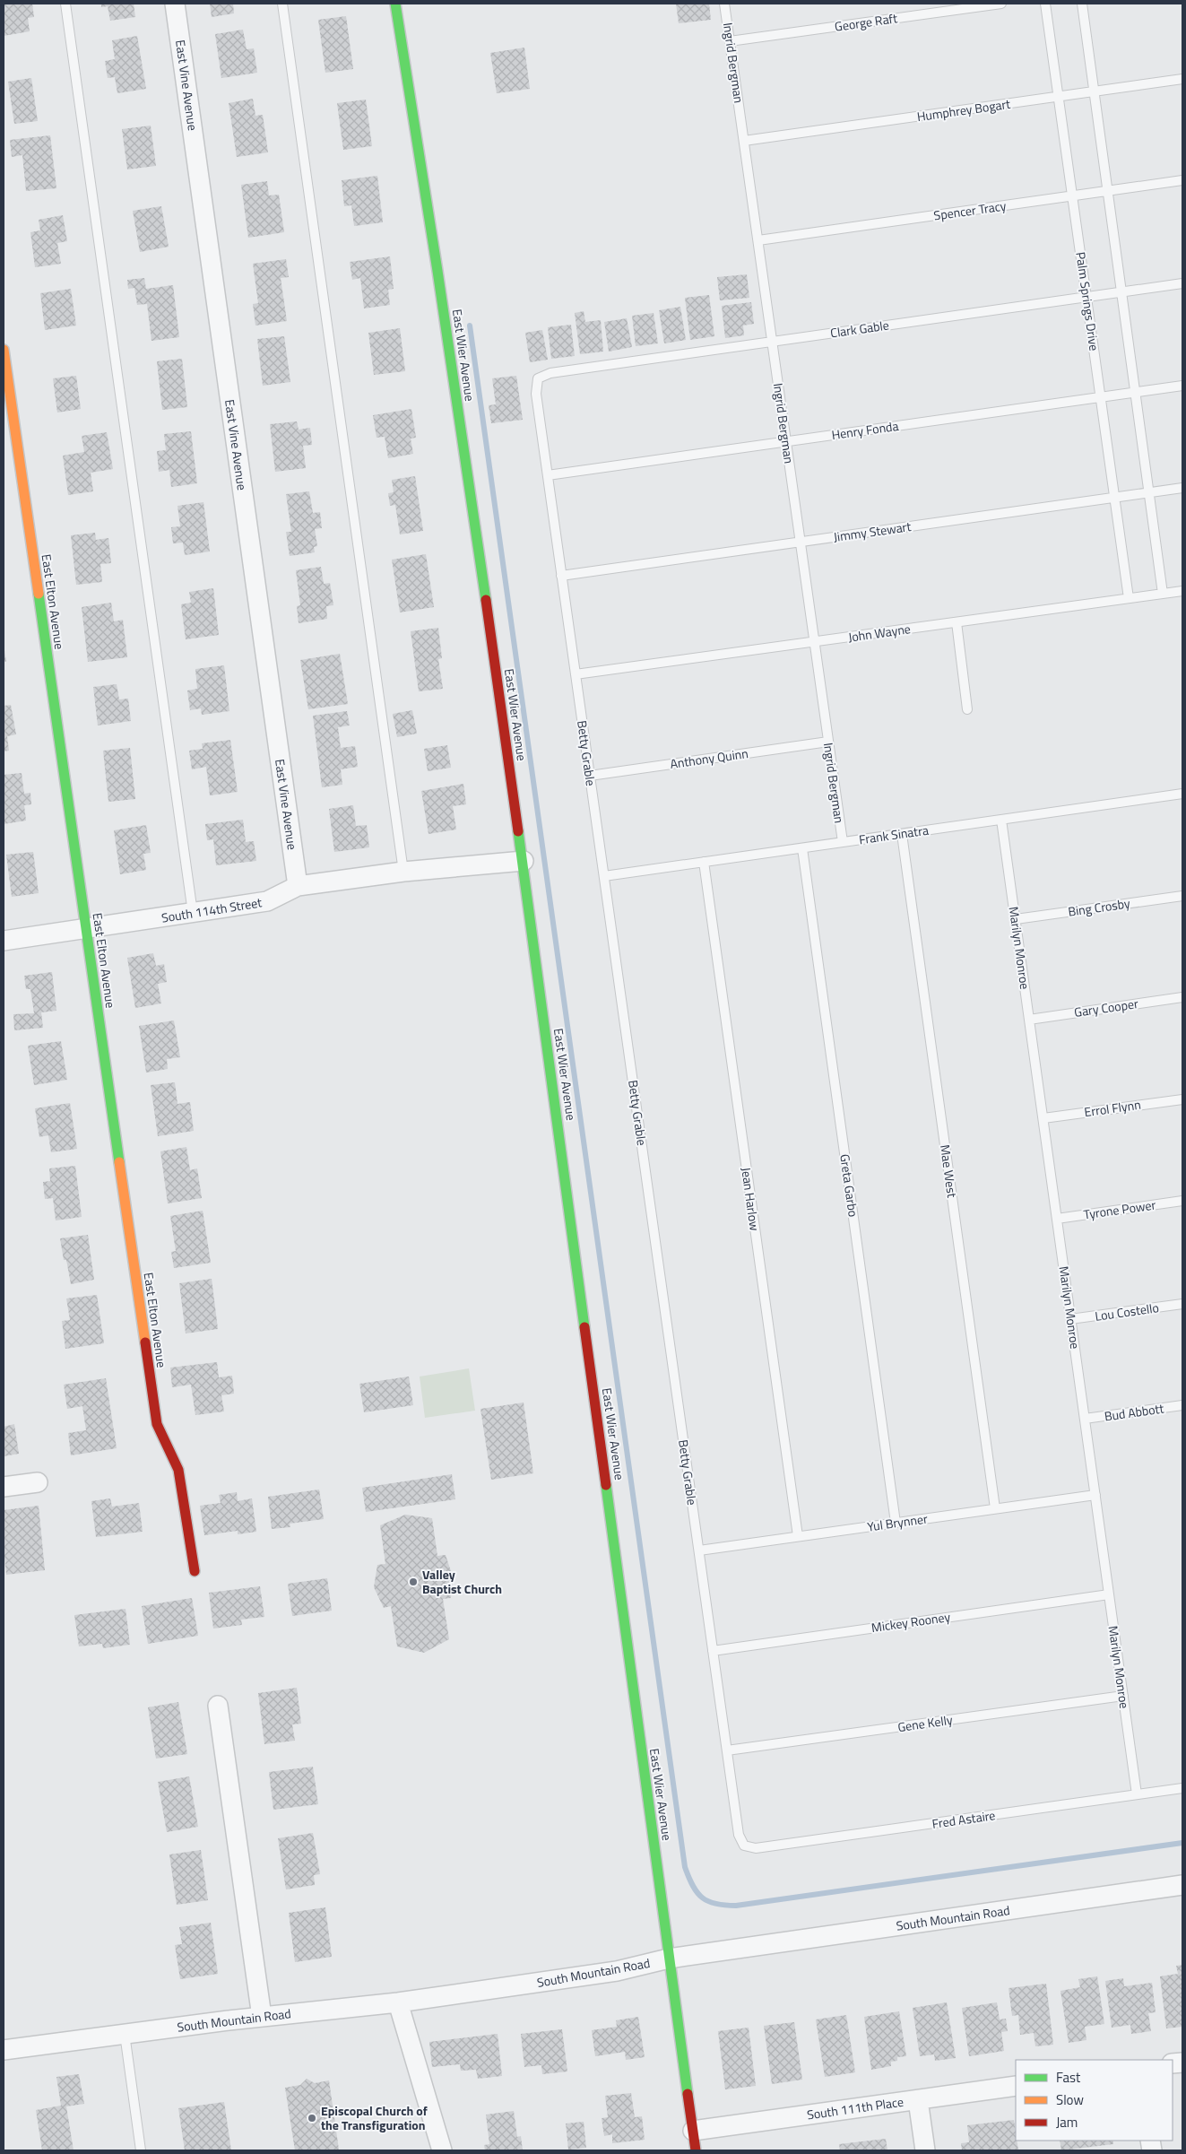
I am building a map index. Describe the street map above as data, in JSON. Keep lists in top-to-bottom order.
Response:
{
  "streets": {
    "street": [
      "East Vine Avenue",
      "East Wier Avenue",
      "East Elton Avenue",
      "South 114th Street",
      "South Mountain Road",
      "South 111th Place"
    ],
    "lane": [
      "George Raft",
      "Ingrid Bergman",
      "Humphrey Bogart",
      "Spencer Tracy",
      "Palm Springs Drive",
      "Clark Gable",
      "Henry Fonda",
      "Jimmy Stewart",
      "John Wayne",
      "Betty Grable",
      "Anthony Quinn",
      "Frank Sinatra",
      "Bing Crosby",
      "Marilyn Monroe",
      "Gary Cooper",
      "Errol Flynn",
      "Mae West",
      "Greta Garbo",
      "Jean Harlow",
      "Tyrone Power",
      "Lou Costello",
      "Bud Abbott",
      "Yul Brynner",
      "Mickey Rooney",
      "Gene Kelly",
      "Fred Astaire"
    ]
  },
  "crossings": [
    ["George Raft", "Ingrid Bergman"],
    ["Ingrid Bergman", "Humphrey Bogart"],
    ["Ingrid Bergman", "Spencer Tracy"],
    ["Ingrid Bergman", "Clark Gable"],
    ["Ingrid Bergman", "Henry Fonda"],
    ["Ingrid Bergman", "Jimmy Stewart"],
    ["Ingrid Bergman", "John Wayne"],
    ["Ingrid Bergman", "Anthony Quinn"],
    ["Ingrid Bergman", "Frank Sinatra"],
    ["East Vine Avenue", "South 114th Street"],
    ["Humphrey Bogart", "Palm Springs Drive"],
    ["Spencer Tracy", "Palm Springs Drive"],
    ["Palm Springs Drive", "Clark Gable"],
    ["Palm Springs Drive", "Henry Fonda"],
    ["Palm Springs Drive", "Jimmy Stewart"],
    ["Palm Springs Drive", "John Wayne"],
    ["Clark Gable", "Betty Grable"],
    ["East Wier Avenue", "South 114th Street"],
    ["East Wier Avenue", "South Mountain Road"],
    ["East Wier Avenue", "South 111th Place"],
    ["Henry Fonda", "Betty Grable"],
    ["Jimmy Stewart", "Betty Grable"],
    ["East Elton Avenue", "South 114th Street"],
    ["John Wayne", "Betty Grable"],
    ["Betty Grable", "Anthony Quinn"],
    ["Betty Grable", "Frank Sinatra"],
    ["Betty Grable", "Yul Brynner"],
    ["Betty Grable", "Mickey Rooney"],
    ["Betty Grable", "Gene Kelly"],
    ["Betty Grable", "Fred Astaire"],
    ["Frank Sinatra", "Marilyn Monroe"],
    ["Frank Sinatra", "Mae West"],
    ["Frank Sinatra", "Greta Garbo"],
    ["Frank Sinatra", "Jean Harlow"],
    ["Bing Crosby", "Marilyn Monroe"],
    ["Marilyn Monroe", "Gary Cooper"],
    ["Marilyn Monroe", "Errol Flynn"],
    ["Marilyn Monroe", "Tyrone Power"],
    ["Marilyn Monroe", "Lou Costello"],
    ["Marilyn Monroe", "Bud Abbott"],
    ["Marilyn Monroe", "Yul Brynner"],
    ["Marilyn Monroe", "Mickey Rooney"],
    ["Marilyn Monroe", "Gene Kelly"],
    ["Marilyn Monroe", "Fred Astaire"],
    ["Mae West", "Yul Brynner"],
    ["Greta Garbo", "Yul Brynner"],
    ["Jean Harlow", "Yul Brynner"]
  ],
  "places": ["Valley Baptist Church", "Episcopal Church of the Transfiguration"],
  "legend": ["Fast", "Slow", "Jam"]
}
